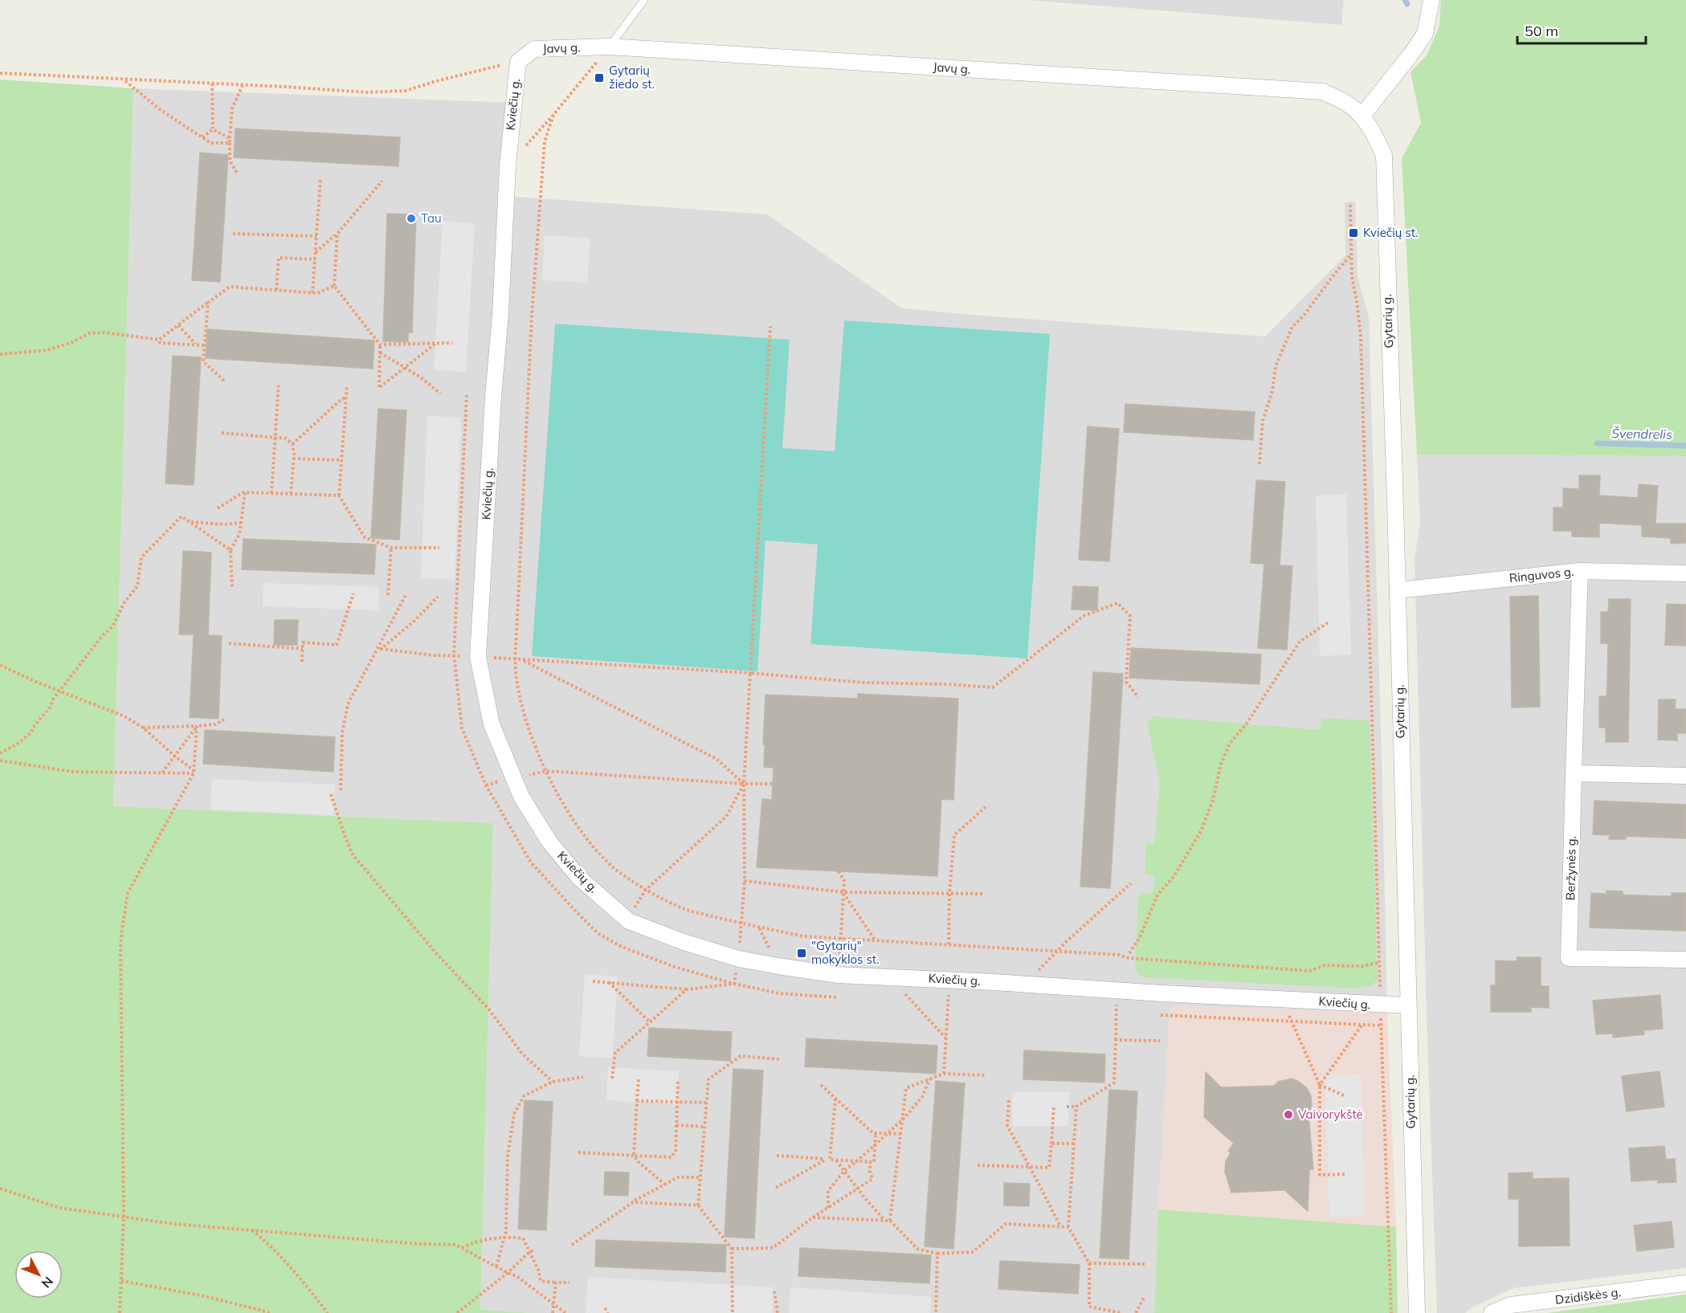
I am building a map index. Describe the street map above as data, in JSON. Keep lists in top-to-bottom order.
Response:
{
  "streets": {
    "street": [
      "Javų g.",
      "Kviečių g.",
      "Gytarių g.",
      "Ringuvos g.",
      "Beržynės g.",
      "Dzidiškės g."
    ]
  },
  "crossings": [
    ["Javų g.", "Kviečių g."],
    ["Javų g.", "Gytarių g."],
    ["Kviečių g.", "Gytarių g."],
    ["Gytarių g.", "Ringuvos g."]
  ],
  "water": ["Švendrelis"],
  "places": {
    "transit": ["Gytarių žiedo st.", "Kviečių st.", "\"Gytarių\" mokyklos st."],
    "other": ["Tau", "Vaivorykštė"]
  },
  "scale_bar": "50 m",
  "north": "bottom right"
}
